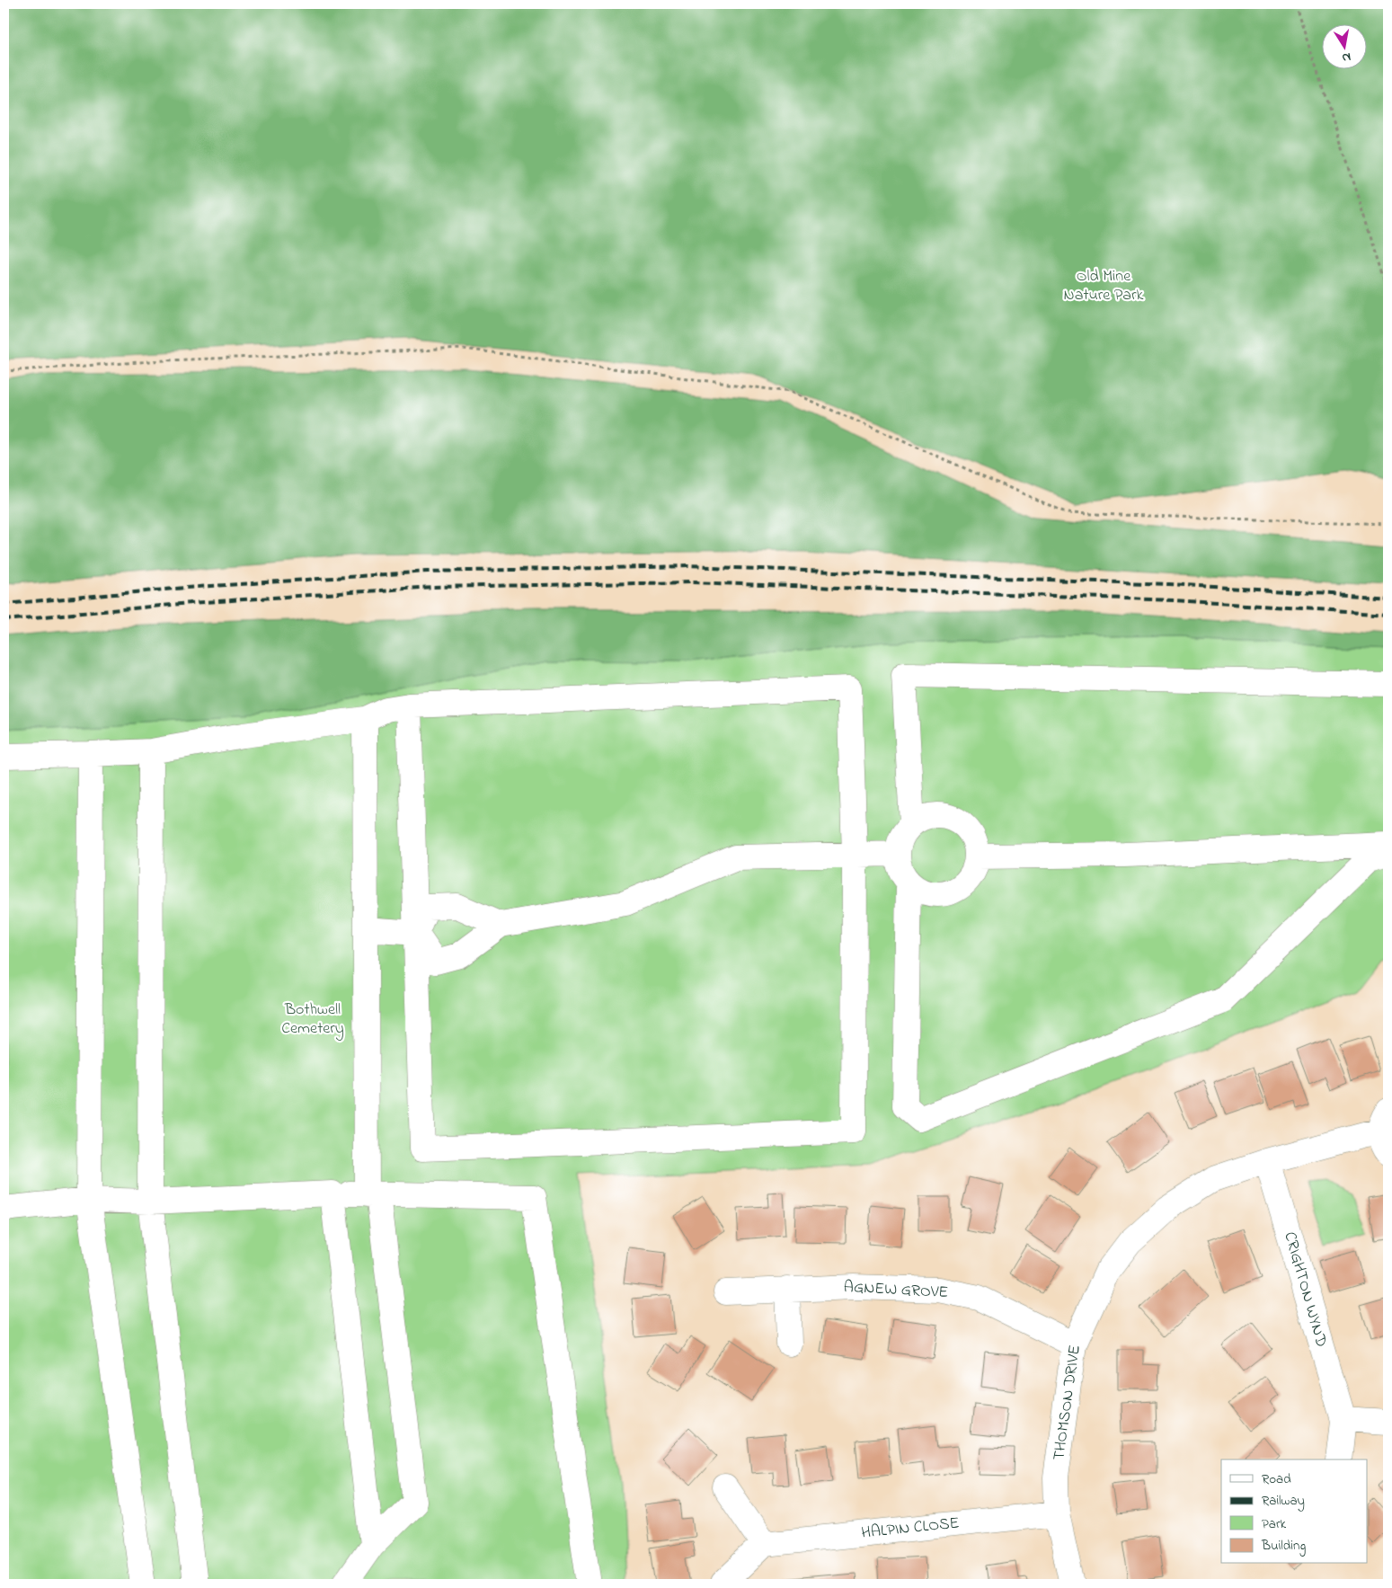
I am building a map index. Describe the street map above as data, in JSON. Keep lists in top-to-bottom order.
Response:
{
  "streets": {
    "street": [
      "CRIGHTON WYND",
      "AGNEW GROVE",
      "THOMSON DRIVE",
      "HALPIN CLOSE"
    ]
  },
  "crossings": [
    ["CRIGHTON WYND", "THOMSON DRIVE"],
    ["AGNEW GROVE", "THOMSON DRIVE"],
    ["THOMSON DRIVE", "HALPIN CLOSE"]
  ],
  "parks": ["Old Mine Nature Park", "Bothwell Cemetery"],
  "legend": [
    "Road",
    "Railway",
    "Park",
    "Building"
  ],
  "north": "bottom"
}
